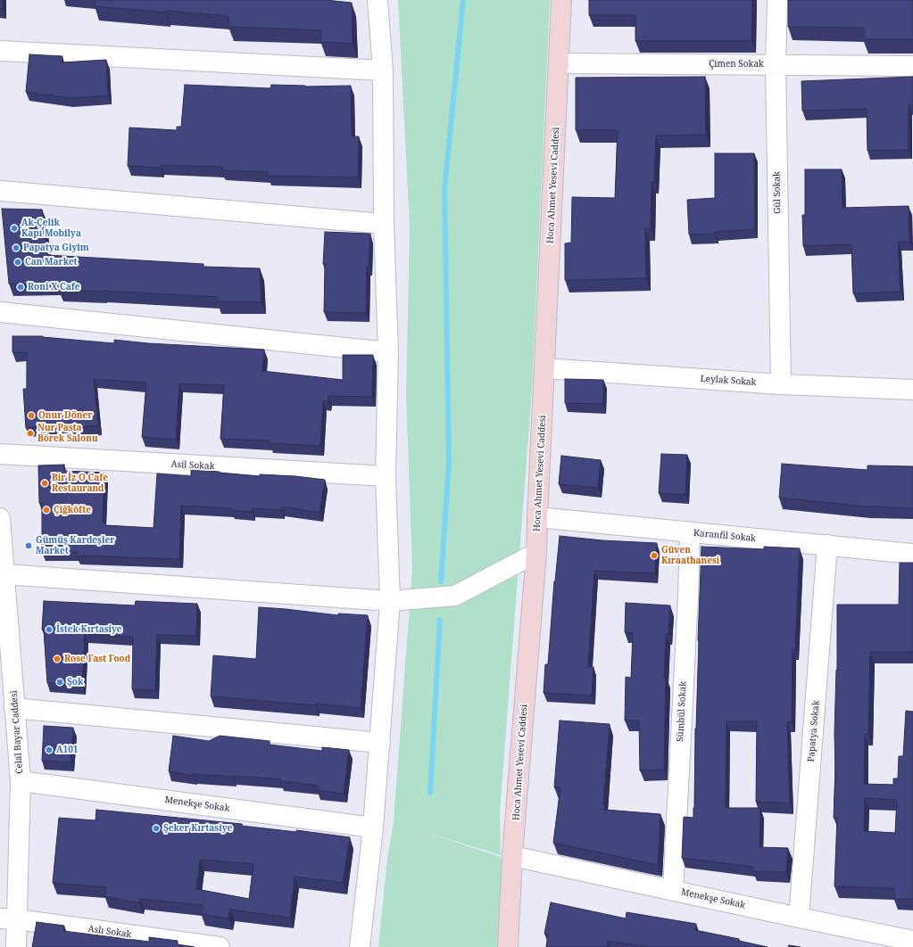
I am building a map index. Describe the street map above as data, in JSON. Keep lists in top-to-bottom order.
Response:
{
  "streets": {
    "street": [
      "Çimen Sokak",
      "Hoca Ahmet Yesevi Caddesi",
      "Gül Sokak",
      "Leylak Sokak",
      "Asil Sokak",
      "Karanfil Sokak",
      "Sümbül Sokak",
      "Papatya Sokak",
      "Celal Bayar Caddesi",
      "Menekşe Sokak",
      "Aslı Sokak"
    ]
  },
  "crossings": [
    ["Çimen Sokak", "Hoca Ahmet Yesevi Caddesi"],
    ["Çimen Sokak", "Gül Sokak"],
    ["Hoca Ahmet Yesevi Caddesi", "Leylak Sokak"],
    ["Hoca Ahmet Yesevi Caddesi", "Karanfil Sokak"],
    ["Hoca Ahmet Yesevi Caddesi", "Menekşe Sokak"],
    ["Gül Sokak", "Leylak Sokak"],
    ["Karanfil Sokak", "Sümbül Sokak"],
    ["Karanfil Sokak", "Papatya Sokak"],
    ["Sümbül Sokak", "Menekşe Sokak"],
    ["Papatya Sokak", "Menekşe Sokak"],
    ["Celal Bayar Caddesi", "Menekşe Sokak"],
    ["Celal Bayar Caddesi", "Aslı Sokak"]
  ],
  "places": [
    "Ak-Çelik Kapı Mobilya",
    "Papatya Giyim",
    "Can Market",
    "Roni X Cafe",
    "Onur Döner",
    "Nur Pasta Börek Salonu",
    "Bir İz O Cafe Restaurand",
    "Çiğköfte",
    "Gümüş Kardeşler Market",
    "Güven Kıraathanesi",
    "İstek Kırtasiye",
    "Rose Fast Food",
    "Şok",
    "A101",
    "Şeker Kırtasiye"
  ]
}
